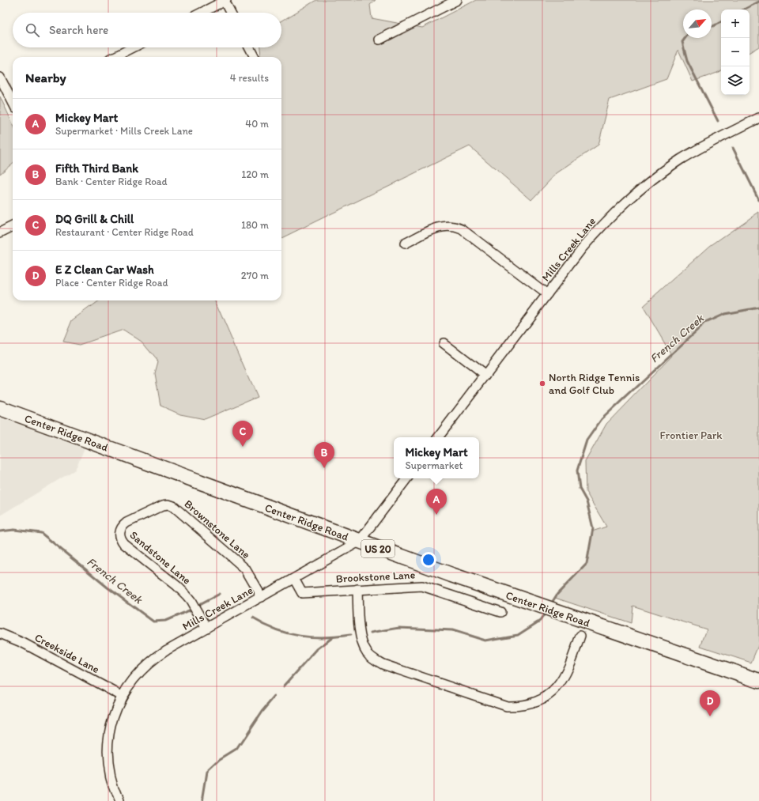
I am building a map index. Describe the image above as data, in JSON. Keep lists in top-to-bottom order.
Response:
{
  "streets": {
    "main road": ["Center Ridge Road", "US 20"],
    "street": [
      "Mills Creek Lane",
      "Brownstone Lane",
      "Sandstone Lane",
      "Brookstone Lane",
      "Creekside Lane"
    ]
  },
  "crossings": [
    ["Mills Creek Lane", "Center Ridge Road"],
    ["Mills Creek Lane", "Brownstone Lane"],
    ["Mills Creek Lane", "Sandstone Lane"],
    ["Mills Creek Lane", "Brookstone Lane"],
    ["Mills Creek Lane", "Creekside Lane"],
    ["Brownstone Lane", "Sandstone Lane"]
  ],
  "water": ["French Creek"],
  "parks": ["Frontier Park"],
  "places": ["North Ridge Tennis and Golf Club"],
  "north": "top right",
  "page": {
    "map_buttons": ["+", "−"],
    "search": "Search here",
    "heading": ["Nearby", "4 results"],
    "list": [
      {
        "mark": "A",
        "name": "Mickey Mart",
        "note": "Supermarket · Mills Creek Lane",
        "value": "40 m"
      },
      {
        "mark": "B",
        "name": "Fifth Third Bank",
        "note": "Bank · Center Ridge Road",
        "value": "120 m"
      },
      {
        "mark": "C",
        "name": "DQ Grill & Chill",
        "note": "Restaurant · Center Ridge Road",
        "value": "180 m"
      },
      {
        "mark": "D",
        "name": "E Z Clean Car Wash",
        "note": "Place · Center Ridge Road",
        "value": "270 m"
      }
    ],
    "pins": [
      "C",
      "B",
      "A",
      "D"
    ],
    "popup": ["Mickey Mart", "Supermarket"]
  }
}
